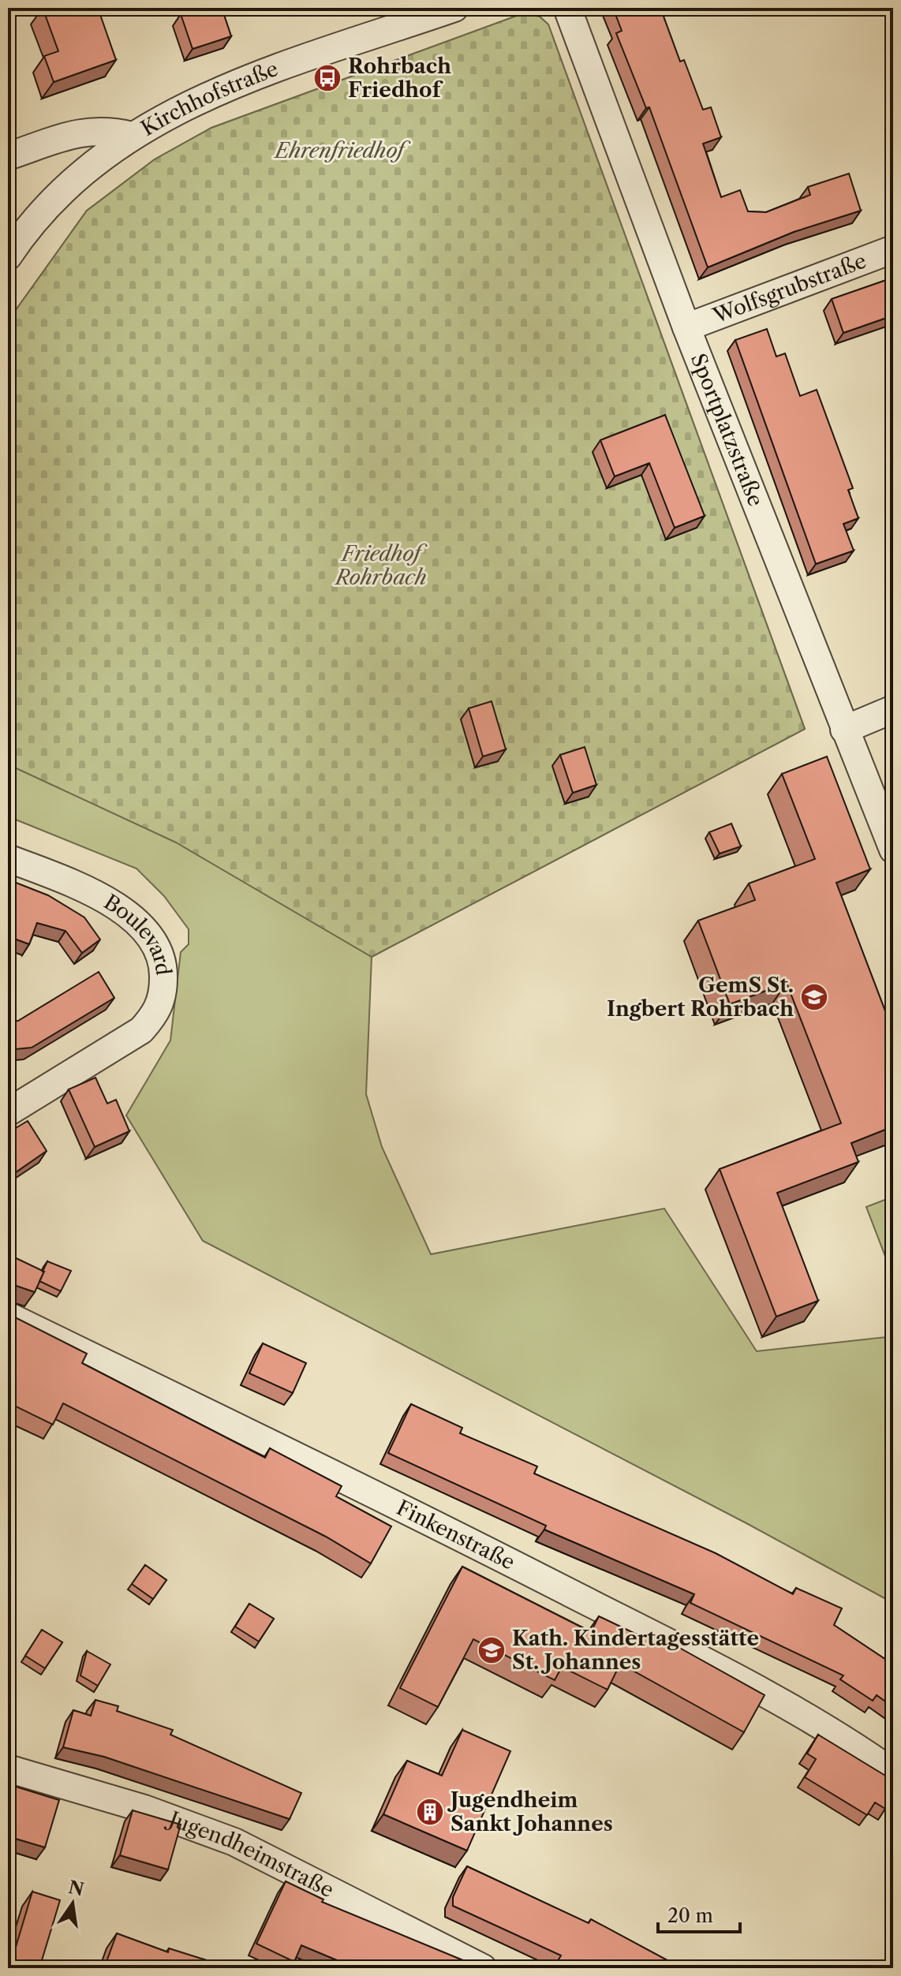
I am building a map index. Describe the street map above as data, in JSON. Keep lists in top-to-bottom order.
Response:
{
  "streets": {
    "street": [
      "Kirchhofstraße",
      "Wolfsgrubstraße",
      "Sportplatzstraße",
      "Boulevard",
      "Finkenstraße",
      "Jugendheimstraße"
    ]
  },
  "crossings": [
    ["Wolfsgrubstraße", "Sportplatzstraße"]
  ],
  "parks": ["Ehrenfriedhof", "Friedhof Rohrbach"],
  "places": {
    "bus stop": ["Rohrbach Friedhof"],
    "school or university": ["GemS St. Ingbert Rohrbach", "Kath. Kindertagesstätte St. Johannes"],
    "building": ["Jugendheim Sankt Johannes"]
  },
  "scale_bar": "20 m",
  "north": "top"
}
